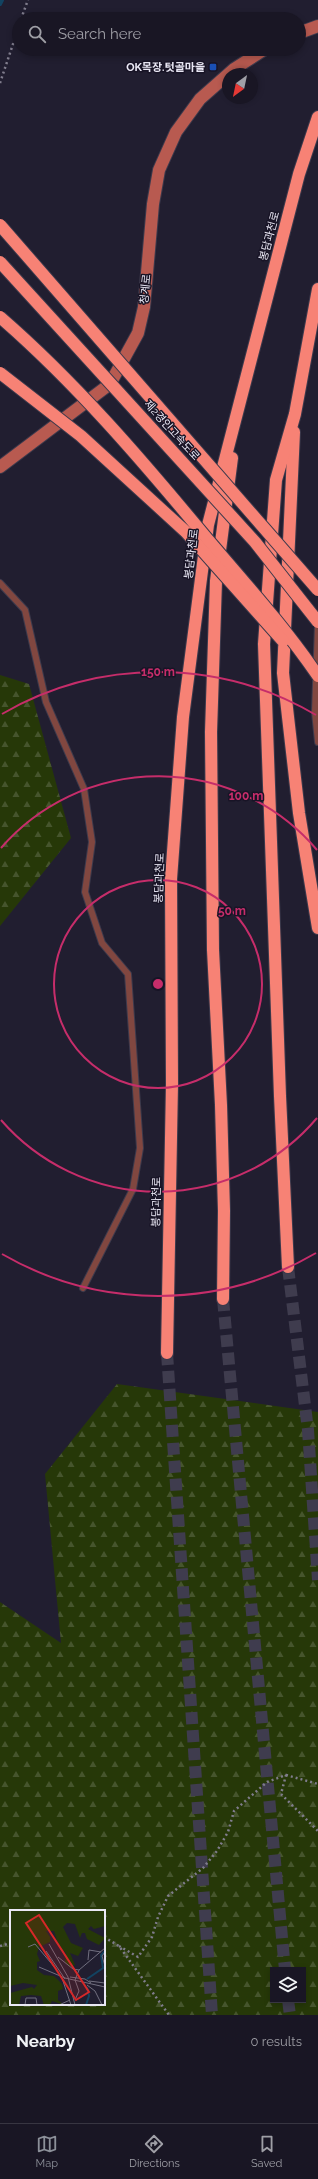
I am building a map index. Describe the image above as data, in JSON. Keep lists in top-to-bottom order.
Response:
{
  "streets": {
    "highway": ["봉담과천로", "제2경인고속도로"],
    "street": ["청계로"]
  },
  "places": {
    "transit": ["OK목장.텃골마을"]
  },
  "north": "bottom left",
  "page": {
    "search": "Search here",
    "heading": ["Nearby", "0 results"],
    "nav": ["Map", "Directions", "Saved"]
  },
  "rings": ["150 m", "100 m", "50 m"]
}
